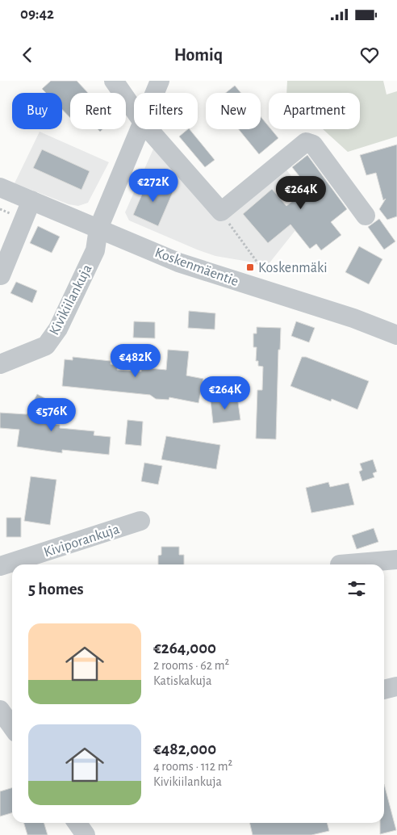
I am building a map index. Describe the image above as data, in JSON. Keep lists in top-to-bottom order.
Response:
{
  "streets": {
    "street": ["Koskenmäentie", "Kivikiilankuja", "Kiviporankuja"]
  },
  "crossings": [
    ["Koskenmäentie", "Kivikiilankuja"]
  ],
  "places": {
    "transit": ["Koskenmäki"]
  },
  "page": {
    "status": "09:42",
    "header": "Homiq",
    "chip": [
      "Buy",
      "Rent",
      "Filters",
      "New",
      "Apartment"
    ],
    "price": [
      "€272K",
      "€264K",
      "€482K",
      "€264K",
      "€576K"
    ],
    "heading": "5 homes",
    "list": [
      {
        "name": "€264,000",
        "note": "2 rooms · 62 m² · Katiskakuja"
      },
      {
        "name": "€482,000",
        "note": "4 rooms · 112 m² · Kivikiilankuja"
      }
    ]
  }
}
